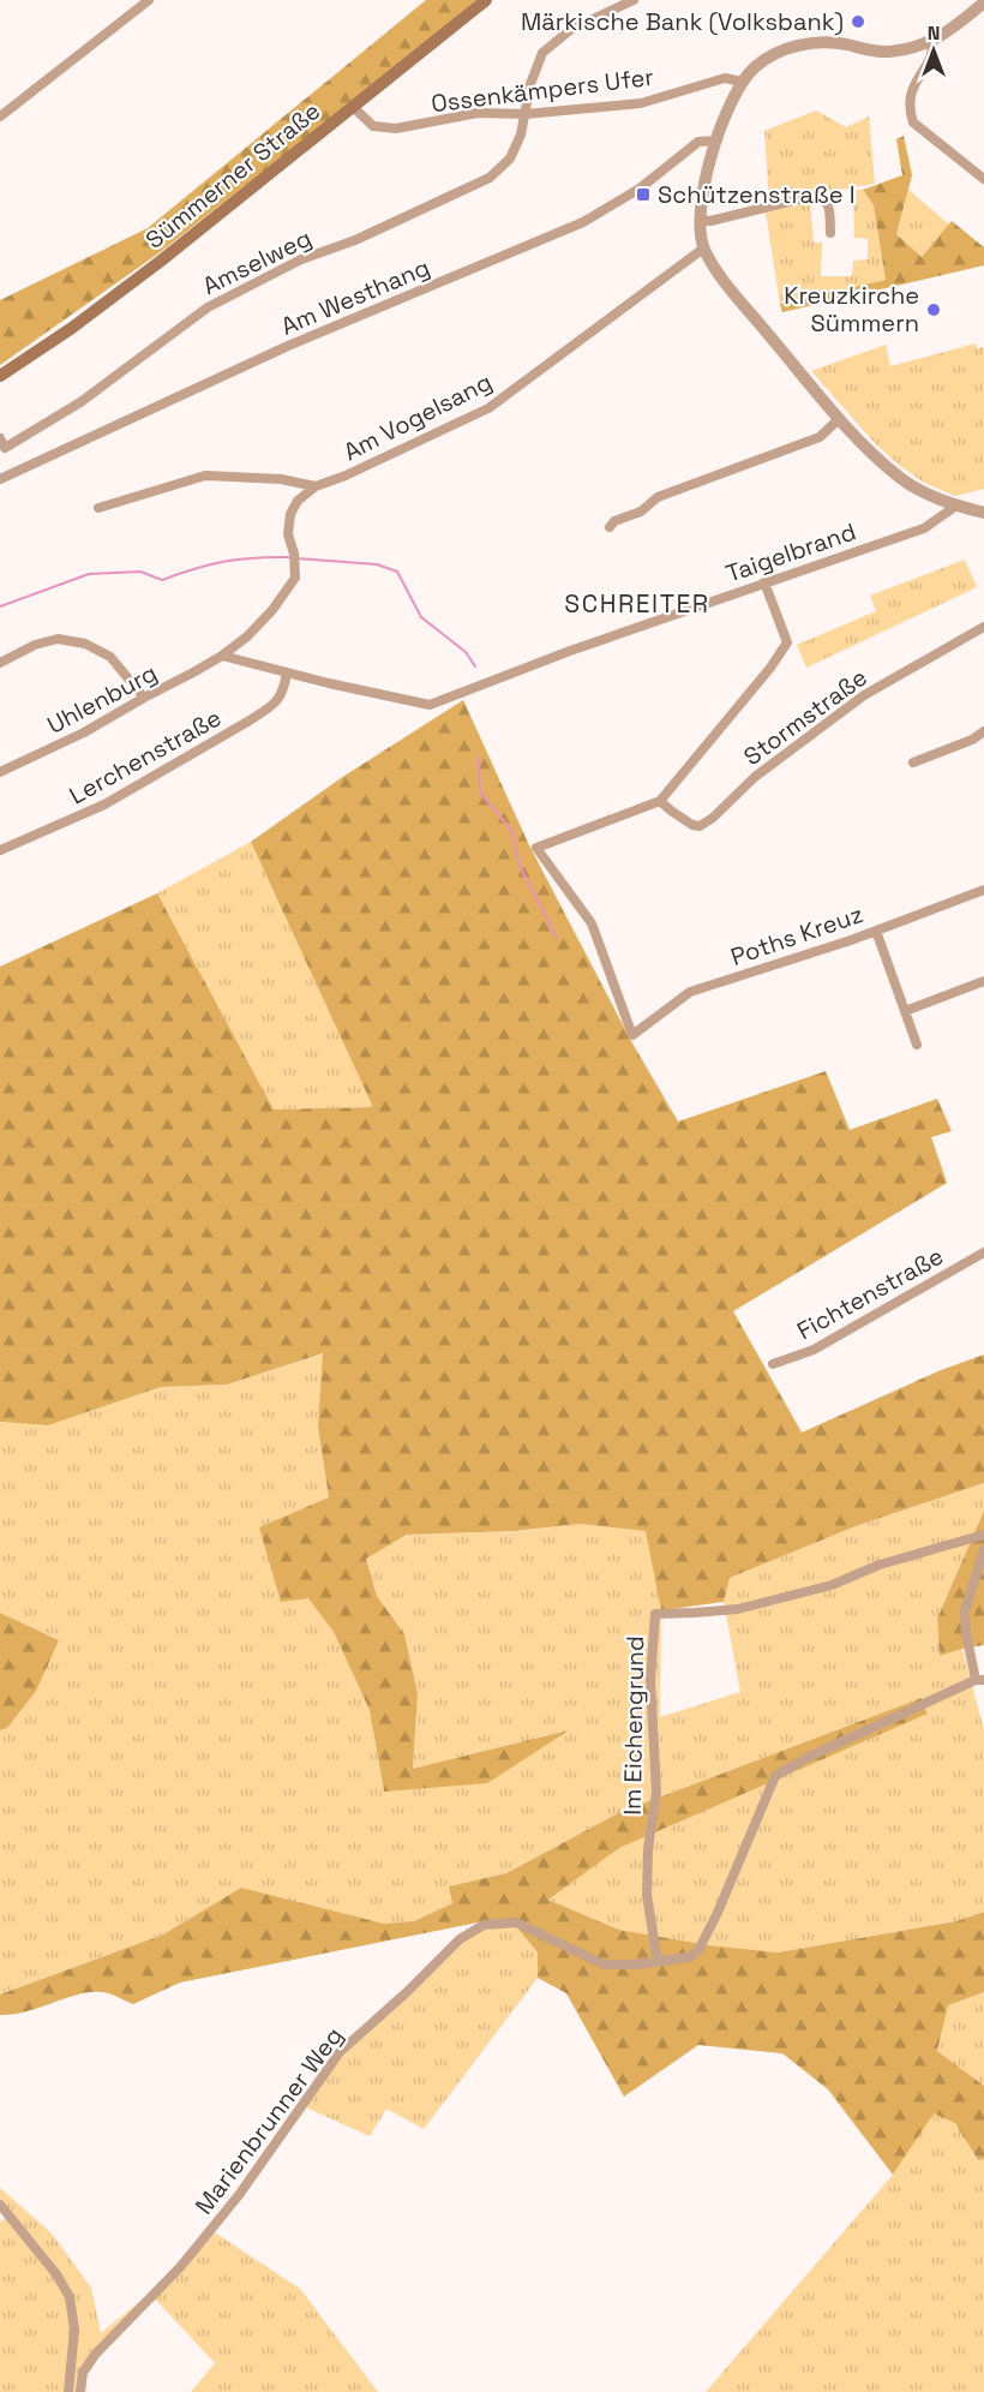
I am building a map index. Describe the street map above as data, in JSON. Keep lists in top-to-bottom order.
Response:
{
  "streets": {
    "main road": ["Sümmerner Straße"],
    "street": [
      "Ossenkämpers Ufer",
      "Amselweg",
      "Am Westhang",
      "Am Vogelsang",
      "Taigelbrand",
      "Uhlenburg",
      "Stormstraße",
      "Lerchenstraße",
      "Poths Kreuz",
      "Fichtenstraße",
      "Im Eichengrund",
      "Marienbrunner Weg"
    ]
  },
  "crossings": [
    ["Ossenkämpers Ufer", "Sümmerner Straße"],
    ["Ossenkämpers Ufer", "Amselweg"],
    ["Am Vogelsang", "Taigelbrand"],
    ["Am Vogelsang", "Uhlenburg"],
    ["Taigelbrand", "Uhlenburg"],
    ["Taigelbrand", "Lerchenstraße"],
    ["Stormstraße", "Poths Kreuz"],
    ["Im Eichengrund", "Marienbrunner Weg"]
  ],
  "districts": ["SCHREITER"],
  "places": {
    "other": ["Märkische Bank (Volksbank)", "Kreuzkirche Sümmern"],
    "transit": ["Schützenstraße I"]
  },
  "north": "top"
}
